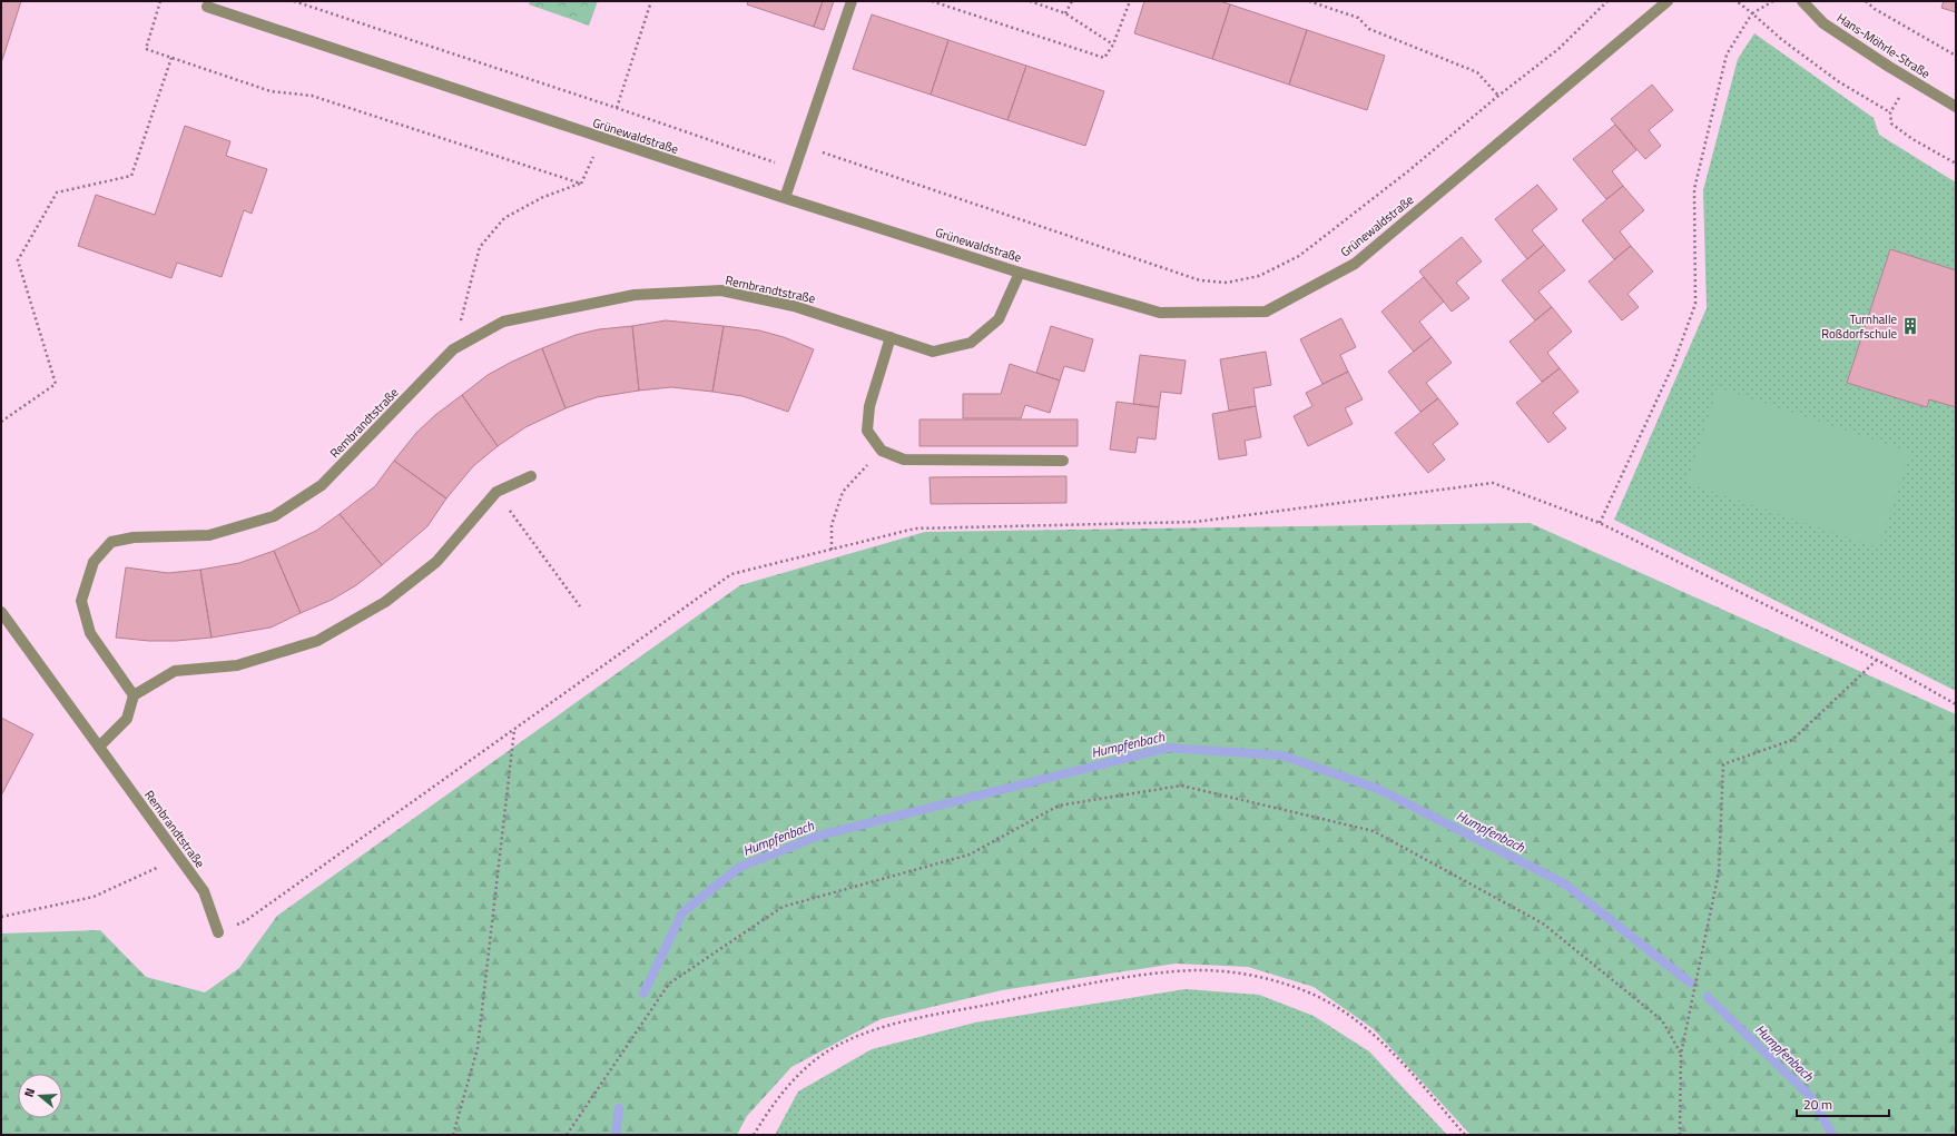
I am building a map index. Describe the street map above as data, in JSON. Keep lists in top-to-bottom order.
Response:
{
  "streets": {
    "street": ["Hans-Möhrle-Straße", "Grünewaldstraße", "Rembrandtstraße"]
  },
  "crossings": [
    ["Grünewaldstraße", "Rembrandtstraße"]
  ],
  "water": ["Humpfenbach"],
  "places": {
    "building": ["Turnhalle Roßdorfschule"]
  },
  "scale_bar": "20 m",
  "north": "left"
}
